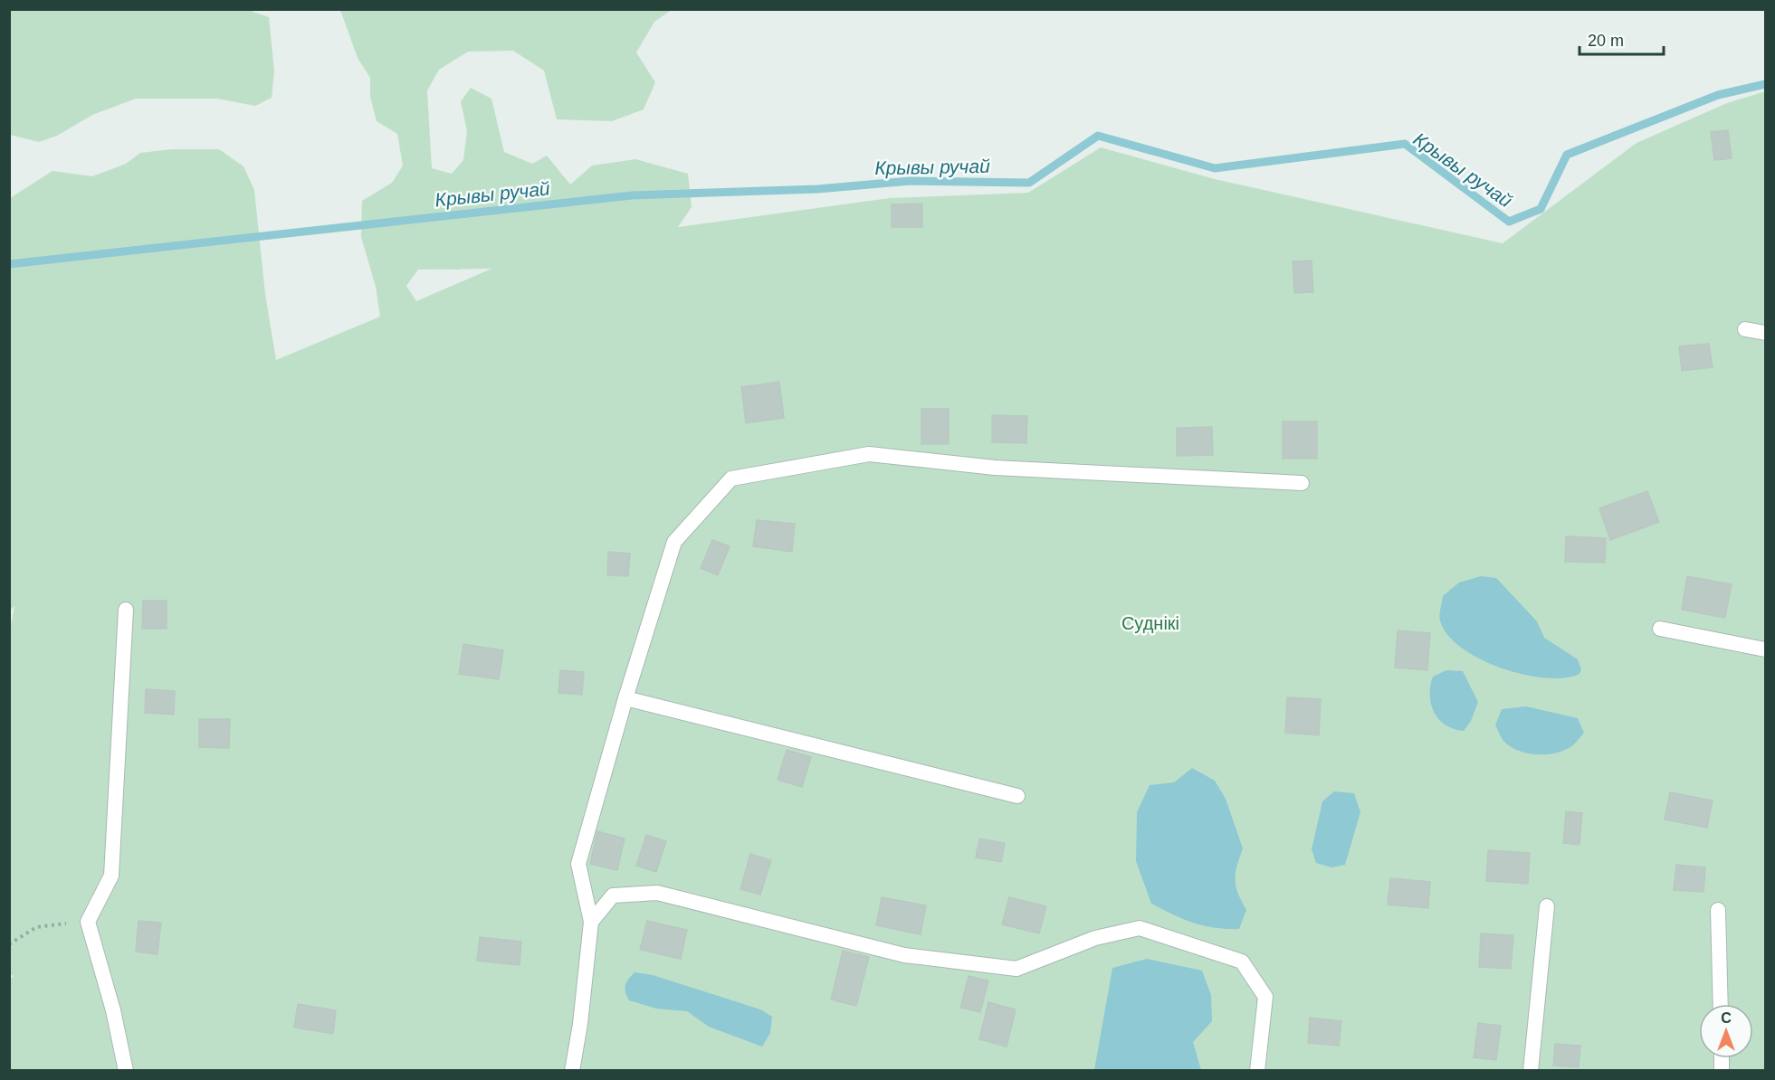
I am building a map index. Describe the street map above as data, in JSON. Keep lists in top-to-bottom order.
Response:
{
  "water": ["Крывы ручай"],
  "parks": ["Суднікі"],
  "scale_bar": "20 m",
  "north": "top"
}
